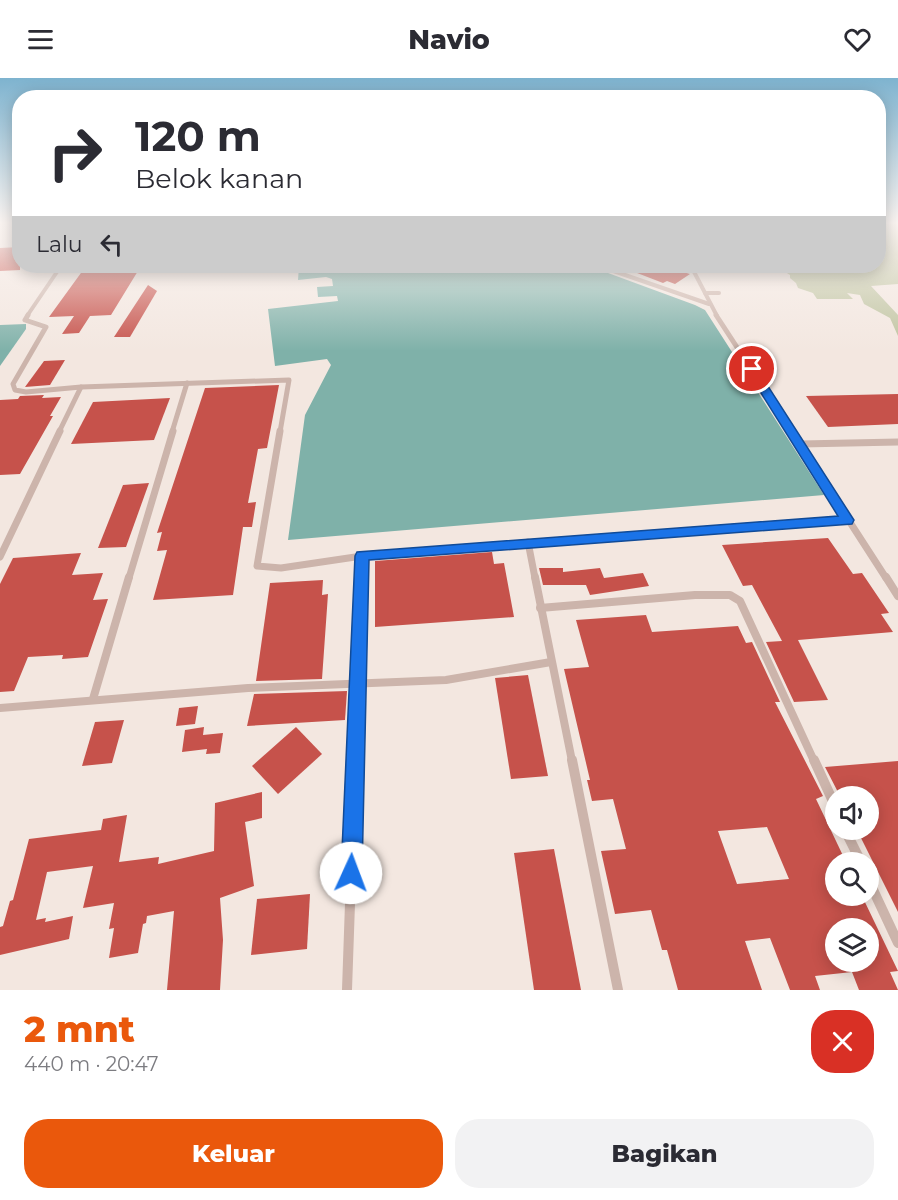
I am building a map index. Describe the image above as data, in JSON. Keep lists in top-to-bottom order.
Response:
{
  "page": {
    "header": "Navio",
    "turn": ["120 m", "Belok kanan"],
    "then": "Lalu",
    "heading": ["2 mnt", "440 m · 20:47"],
    "buttons": ["Keluar", "Bagikan"]
  }
}
